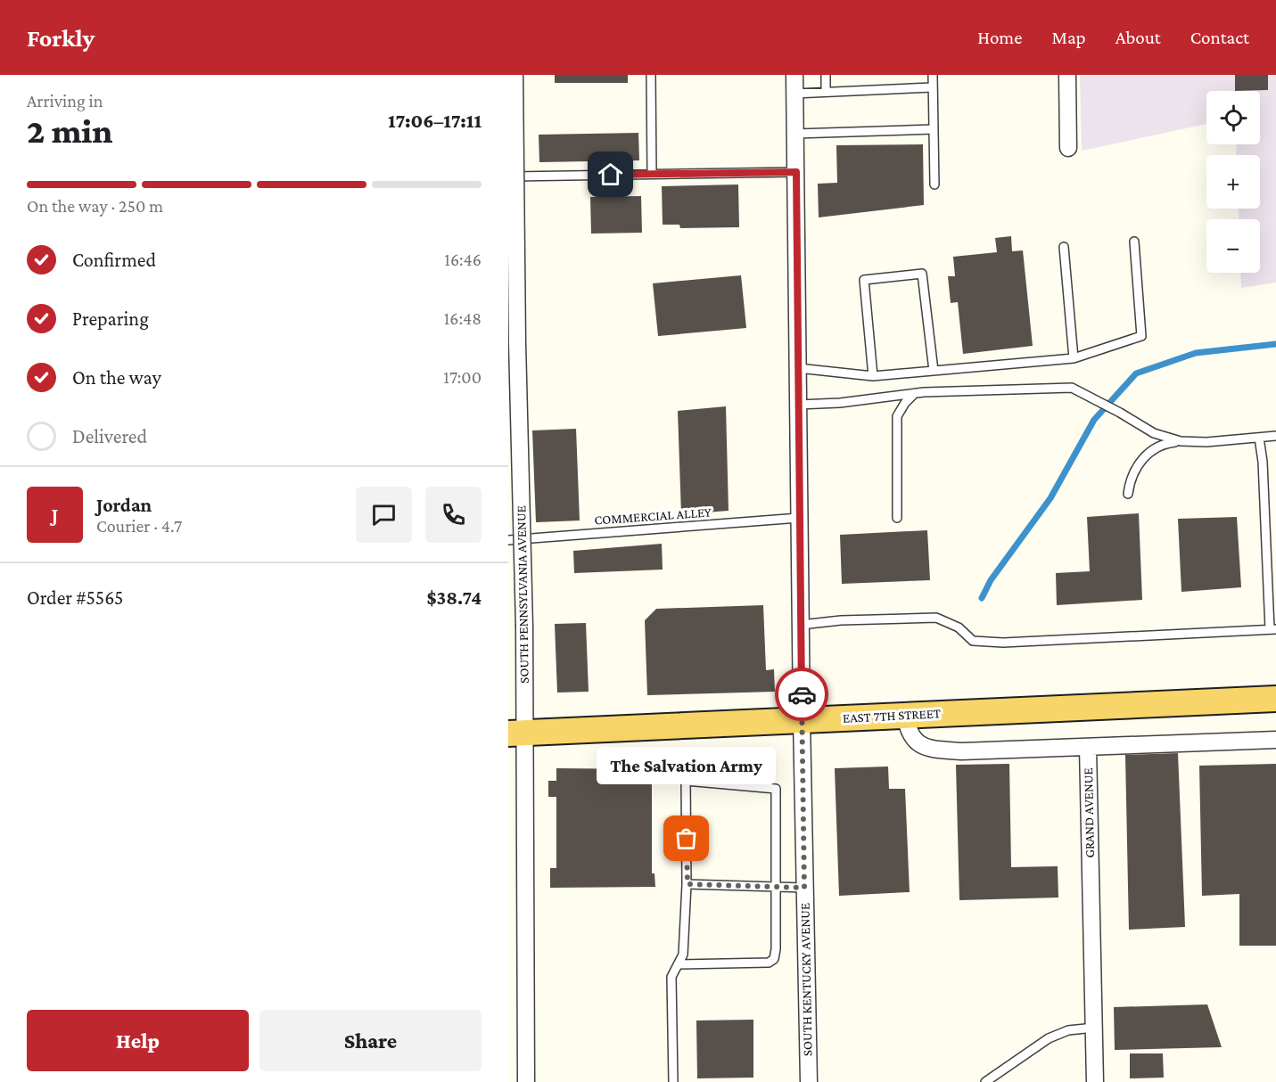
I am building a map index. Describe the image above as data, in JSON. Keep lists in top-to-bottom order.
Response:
{
  "streets": {
    "main road": ["EAST 7TH STREET"],
    "street": ["SOUTH PENNSYLVANIA AVENUE", "GRAND AVENUE", "SOUTH KENTUCKY AVENUE"],
    "lane": ["COMMERCIAL ALLEY"]
  },
  "crossings": [
    ["COMMERCIAL ALLEY", "SOUTH KENTUCKY AVENUE"],
    ["SOUTH PENNSYLVANIA AVENUE", "EAST 7TH STREET"],
    ["EAST 7TH STREET", "SOUTH KENTUCKY AVENUE"]
  ],
  "places": ["The Salvation Army"],
  "page": {
    "header": "Forkly",
    "nav": [
      "Home",
      "Map",
      "About",
      "Contact"
    ],
    "heading": ["2 min", "Arriving in", "17:06–17:11"],
    "panel": [
      "Jordan",
      "Courier · 4.7",
      "Order #5565",
      "$38.74"
    ],
    "map_buttons": ["+", "−"],
    "bar": "On the way · 250 m",
    "list": [
      ["Confirmed", "16:46"],
      ["Preparing", "16:48"],
      ["On the way", "17:00"],
      "Delivered"
    ],
    "round": "J",
    "bubble": "The Salvation Army",
    "buttons": ["Help", "Share"]
  }
}
